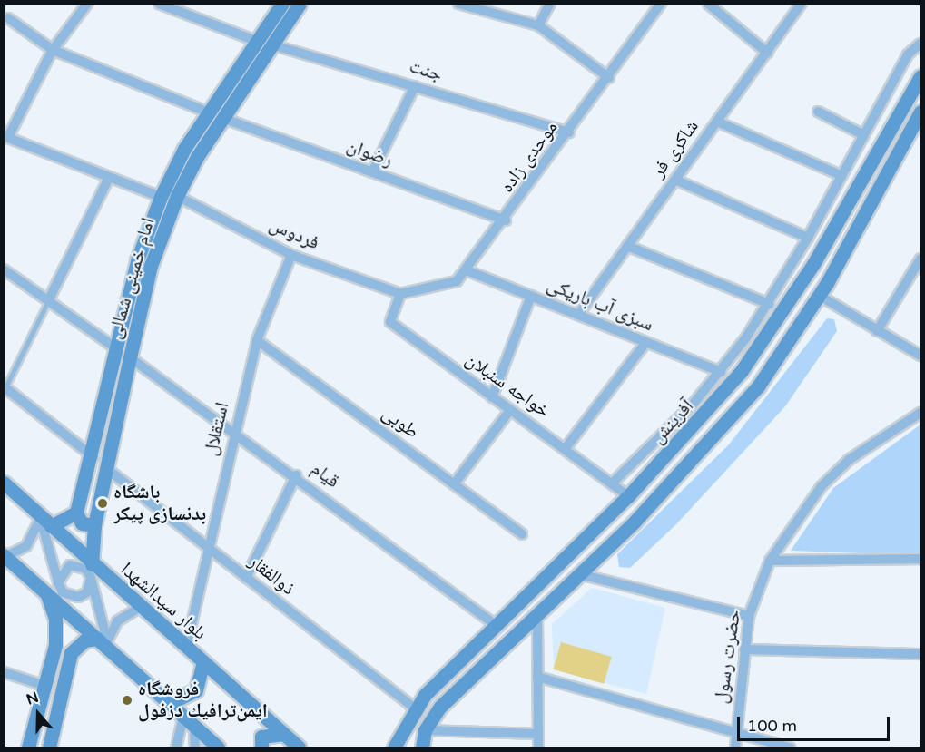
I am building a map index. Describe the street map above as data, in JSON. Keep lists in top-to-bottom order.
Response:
{
  "streets": {
    "main road": ["امام خمینی شمالی", "آفرینش", "بلوار سیدالشهدا"],
    "street": [
      "جنت",
      "شاکری فر",
      "رضوان",
      "موحدی زاده",
      "فردوس",
      "سبزی آب باریکی",
      "خواجه سنبلان",
      "طوبی",
      "استقلال",
      "قیام",
      "ذوالفقار",
      "حضرت رسول"
    ]
  },
  "crossings": [
    ["جنت", "موحدی زاده"],
    ["جنت", "امام خمینی شمالی"],
    ["شاکری فر", "سبزی آب باریکی"],
    ["رضوان", "موحدی زاده"],
    ["رضوان", "امام خمینی شمالی"],
    ["موحدی زاده", "فردوس"],
    ["موحدی زاده", "سبزی آب باریکی"],
    ["موحدی زاده", "خواجه سنبلان"],
    ["فردوس", "امام خمینی شمالی"],
    ["فردوس", "خواجه سنبلان"],
    ["فردوس", "استقلال"],
    ["امام خمینی شمالی", "قیام"],
    ["امام خمینی شمالی", "ذوالفقار"],
    ["امام خمینی شمالی", "بلوار سیدالشهدا"],
    ["خواجه سنبلان", "آفرینش"],
    ["آفرینش", "قیام"],
    ["آفرینش", "ذوالفقار"],
    ["طوبی", "استقلال"],
    ["استقلال", "قیام"],
    ["استقلال", "ذوالفقار"],
    ["استقلال", "بلوار سیدالشهدا"]
  ],
  "places": ["باشگاه بدنسازی پیکر", "فروشگاه ايمن‌ترافيك دزفول"],
  "scale_bar": "100 m",
  "north": "top"
}
